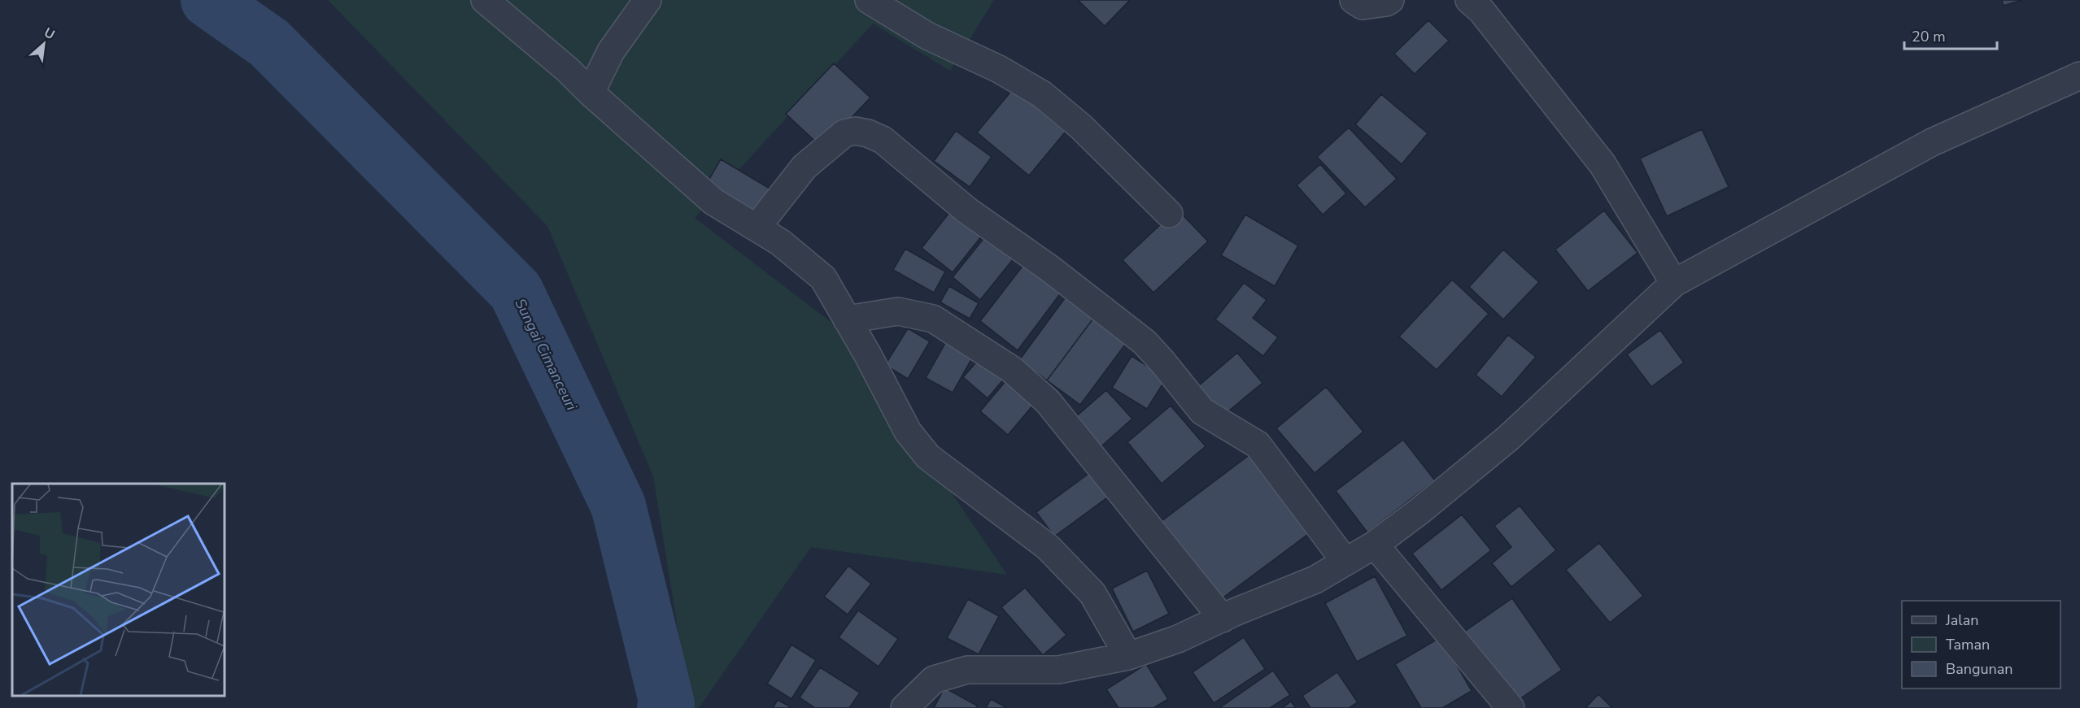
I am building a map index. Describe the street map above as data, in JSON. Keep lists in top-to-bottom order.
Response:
{
  "water": ["Sungai Cimanceuri"],
  "legend": ["Jalan", "Taman", "Bangunan"],
  "scale_bar": "20 m",
  "north": "top right"
}
